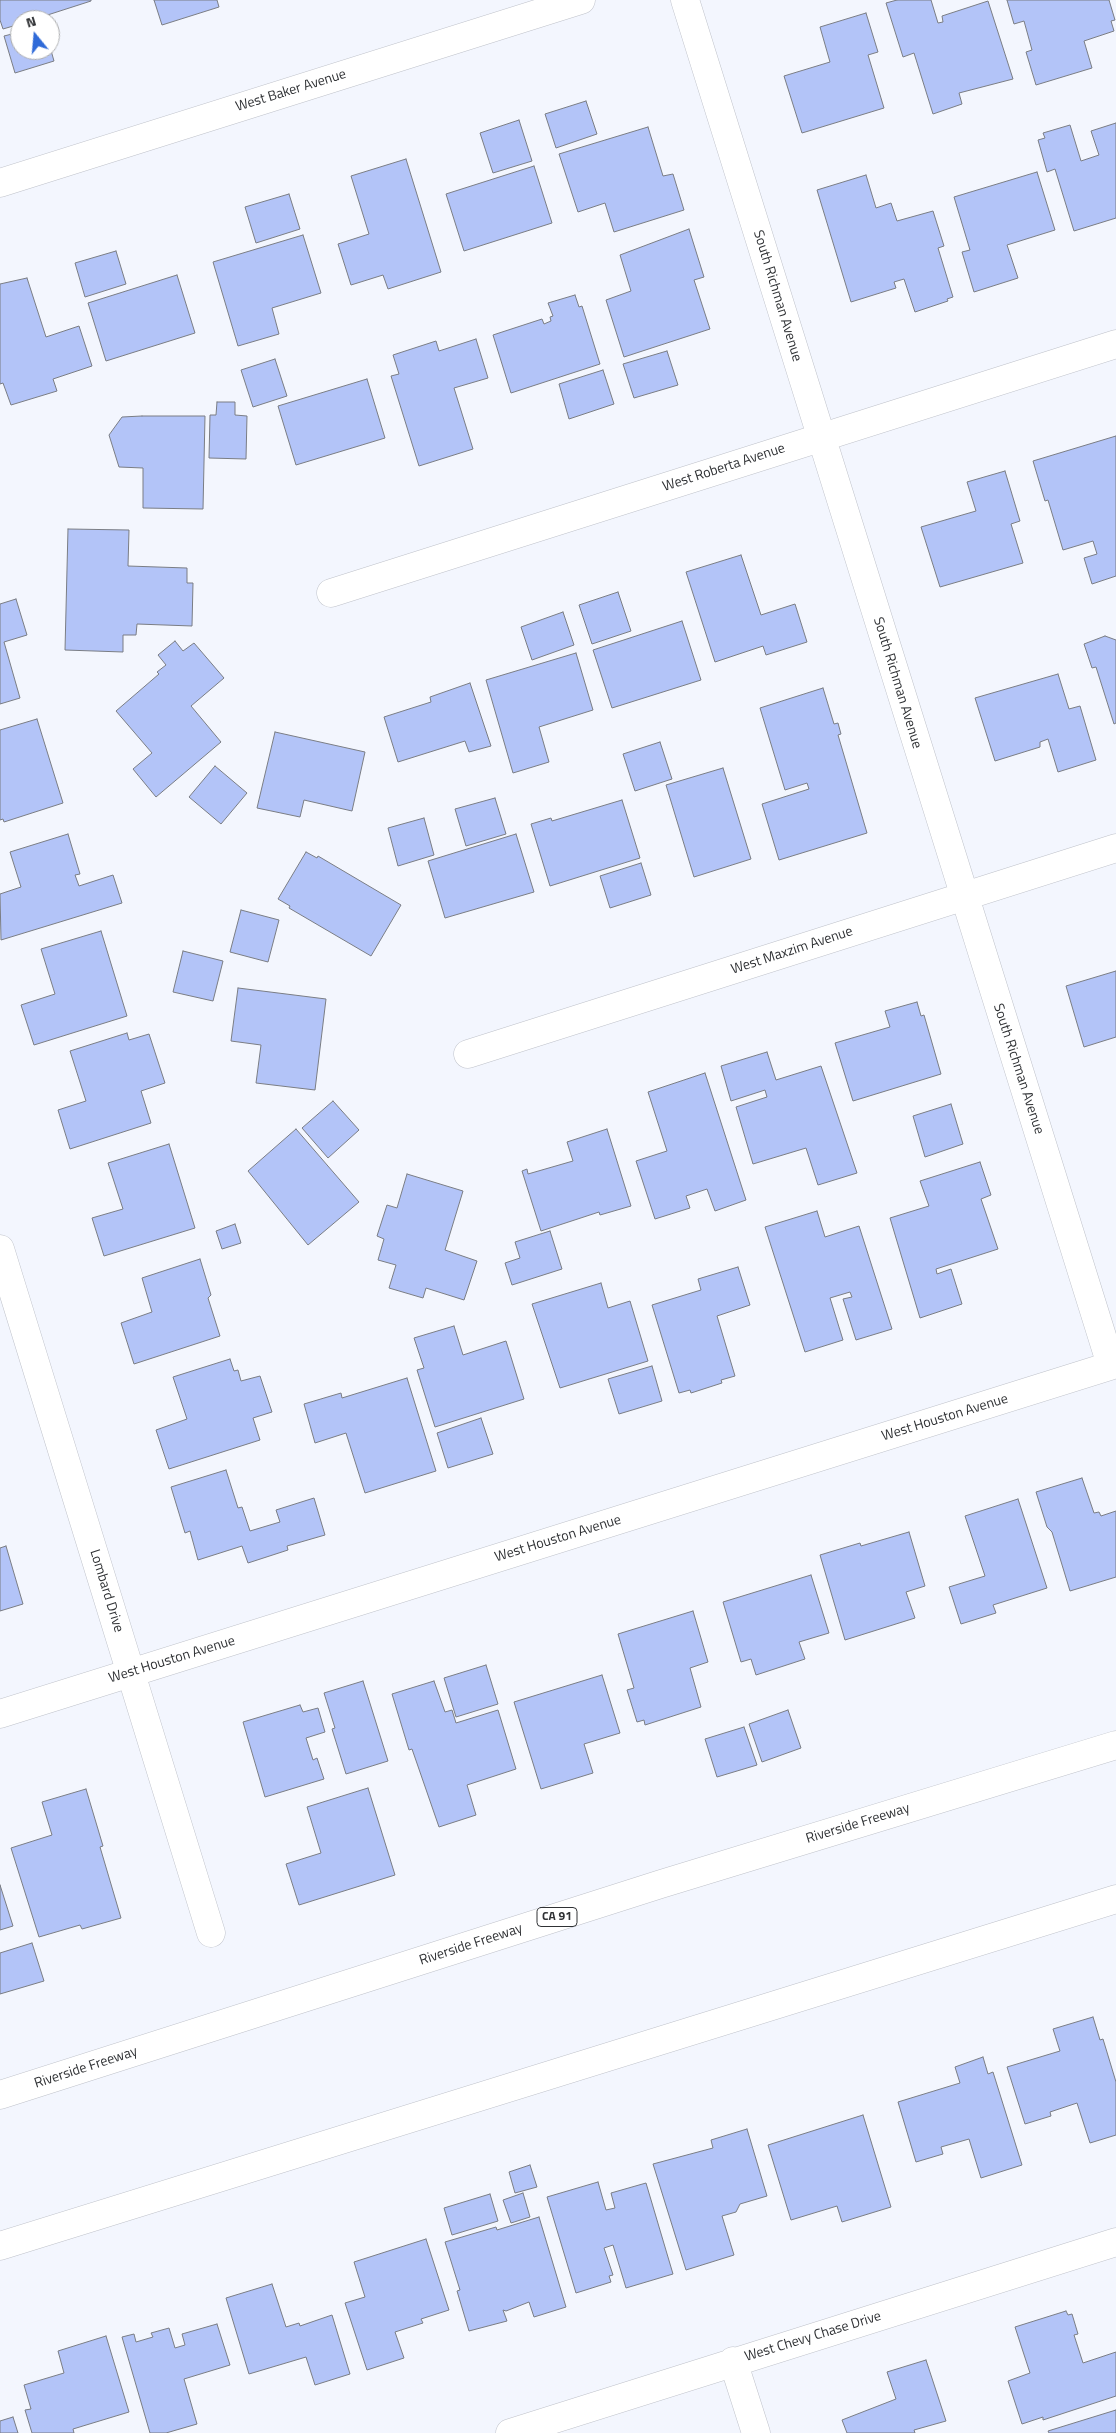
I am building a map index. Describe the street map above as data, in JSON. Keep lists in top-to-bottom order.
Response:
{
  "streets": {
    "main road": [
      "West Baker Avenue",
      "South Richman Avenue",
      "West Roberta Avenue",
      "West Maxzim Avenue",
      "West Houston Avenue",
      "Lombard Drive",
      "Riverside Freeway",
      "CA 91",
      "West Chevy Chase Drive"
    ]
  },
  "crossings": [
    ["South Richman Avenue", "West Roberta Avenue"],
    ["South Richman Avenue", "West Maxzim Avenue"],
    ["South Richman Avenue", "West Houston Avenue"],
    ["West Houston Avenue", "Lombard Drive"]
  ],
  "north": "top"
}
